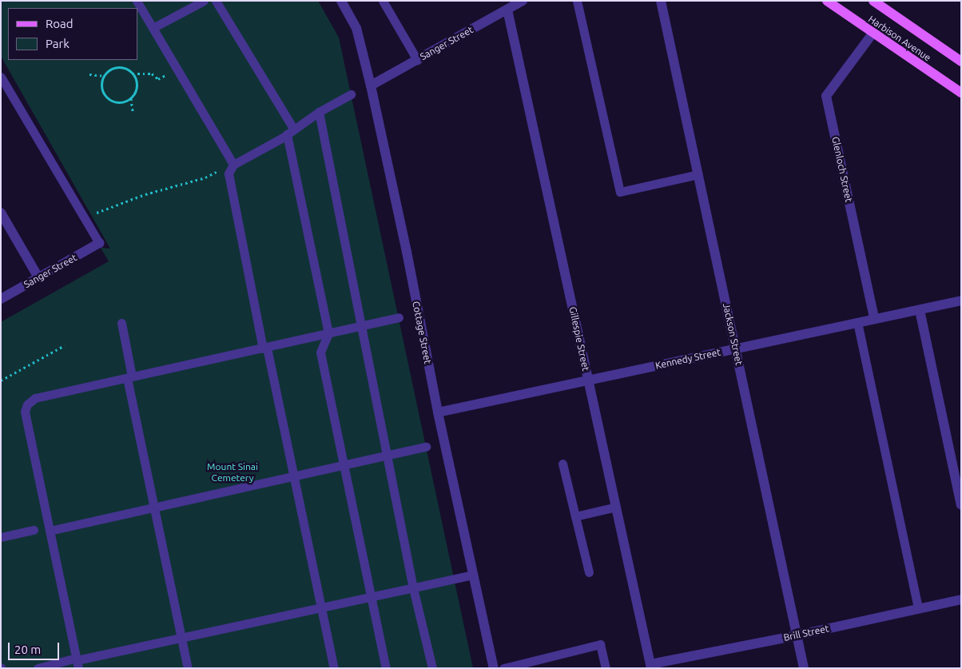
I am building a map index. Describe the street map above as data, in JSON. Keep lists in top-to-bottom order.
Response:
{
  "streets": {
    "main road": ["Harbison Avenue"],
    "street": [
      "Sanger Street",
      "Glenloch Street",
      "Cottage Street",
      "Jackson Street",
      "Gillespie Street",
      "Kennedy Street",
      "Brill Street"
    ]
  },
  "crossings": [
    ["Harbison Avenue", "Glenloch Street"],
    ["Sanger Street", "Cottage Street"],
    ["Sanger Street", "Gillespie Street"],
    ["Glenloch Street", "Kennedy Street"],
    ["Cottage Street", "Kennedy Street"],
    ["Jackson Street", "Kennedy Street"],
    ["Jackson Street", "Brill Street"],
    ["Gillespie Street", "Kennedy Street"],
    ["Gillespie Street", "Brill Street"]
  ],
  "parks": ["Mount Sinai Cemetery"],
  "legend": ["Road", "Park"],
  "scale_bar": "20 m"
}
